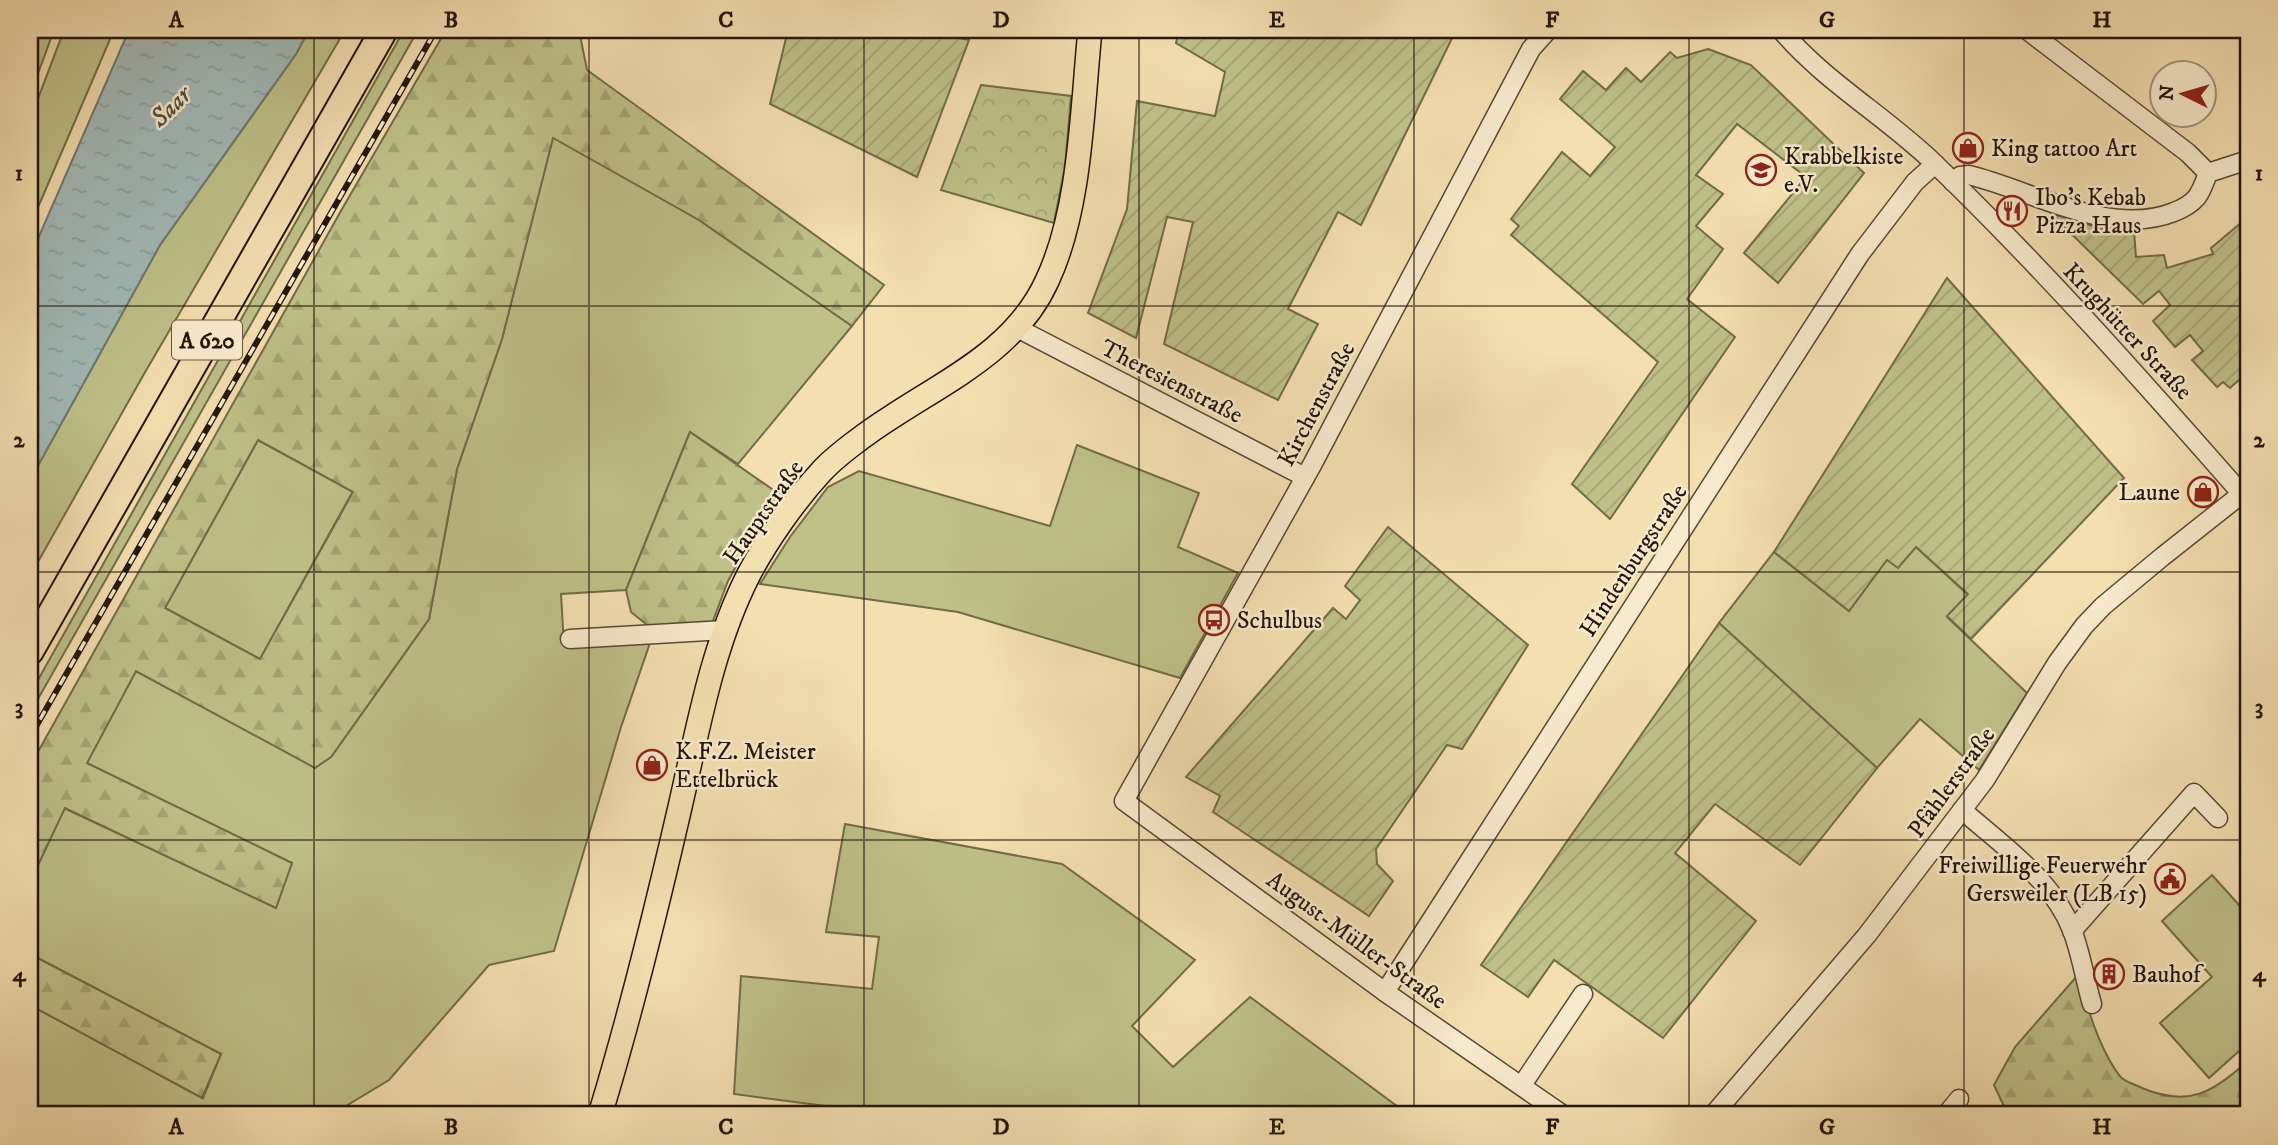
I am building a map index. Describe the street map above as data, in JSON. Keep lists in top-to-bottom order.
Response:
{
  "streets": {
    "highway": ["A 620"],
    "main road": ["Hauptstraße"],
    "street": [
      "Krughütter Straße",
      "Theresienstraße",
      "Kirchenstraße",
      "Hindenburgstraße",
      "Pfählerstraße",
      "August-Müller-Straße"
    ]
  },
  "crossings": [
    ["Krughütter Straße", "Hindenburgstraße"],
    ["Krughütter Straße", "Pfählerstraße"],
    ["Theresienstraße", "Kirchenstraße"],
    ["Theresienstraße", "Hauptstraße"],
    ["Kirchenstraße", "August-Müller-Straße"],
    ["Hindenburgstraße", "August-Müller-Straße"]
  ],
  "water": ["Saar"],
  "places": {
    "shop": ["King tattoo Art", "Laune", "K.F.Z. Meister Ettelbrück"],
    "school or university": ["Krabbelkiste e.V."],
    "restaurant": ["Ibo's Kebab Pizza Haus"],
    "bus stop": ["Schulbus"],
    "public building": ["Freiwillige Feuerwehr Gersweiler (LB 15)"],
    "building": ["Bauhof"]
  },
  "north": "left",
  "grid": {
    "columns": [
      "A",
      "B",
      "C",
      "D",
      "E",
      "F",
      "G",
      "H"
    ],
    "rows": [
      "1",
      "2",
      "3",
      "4"
    ]
  }
}
